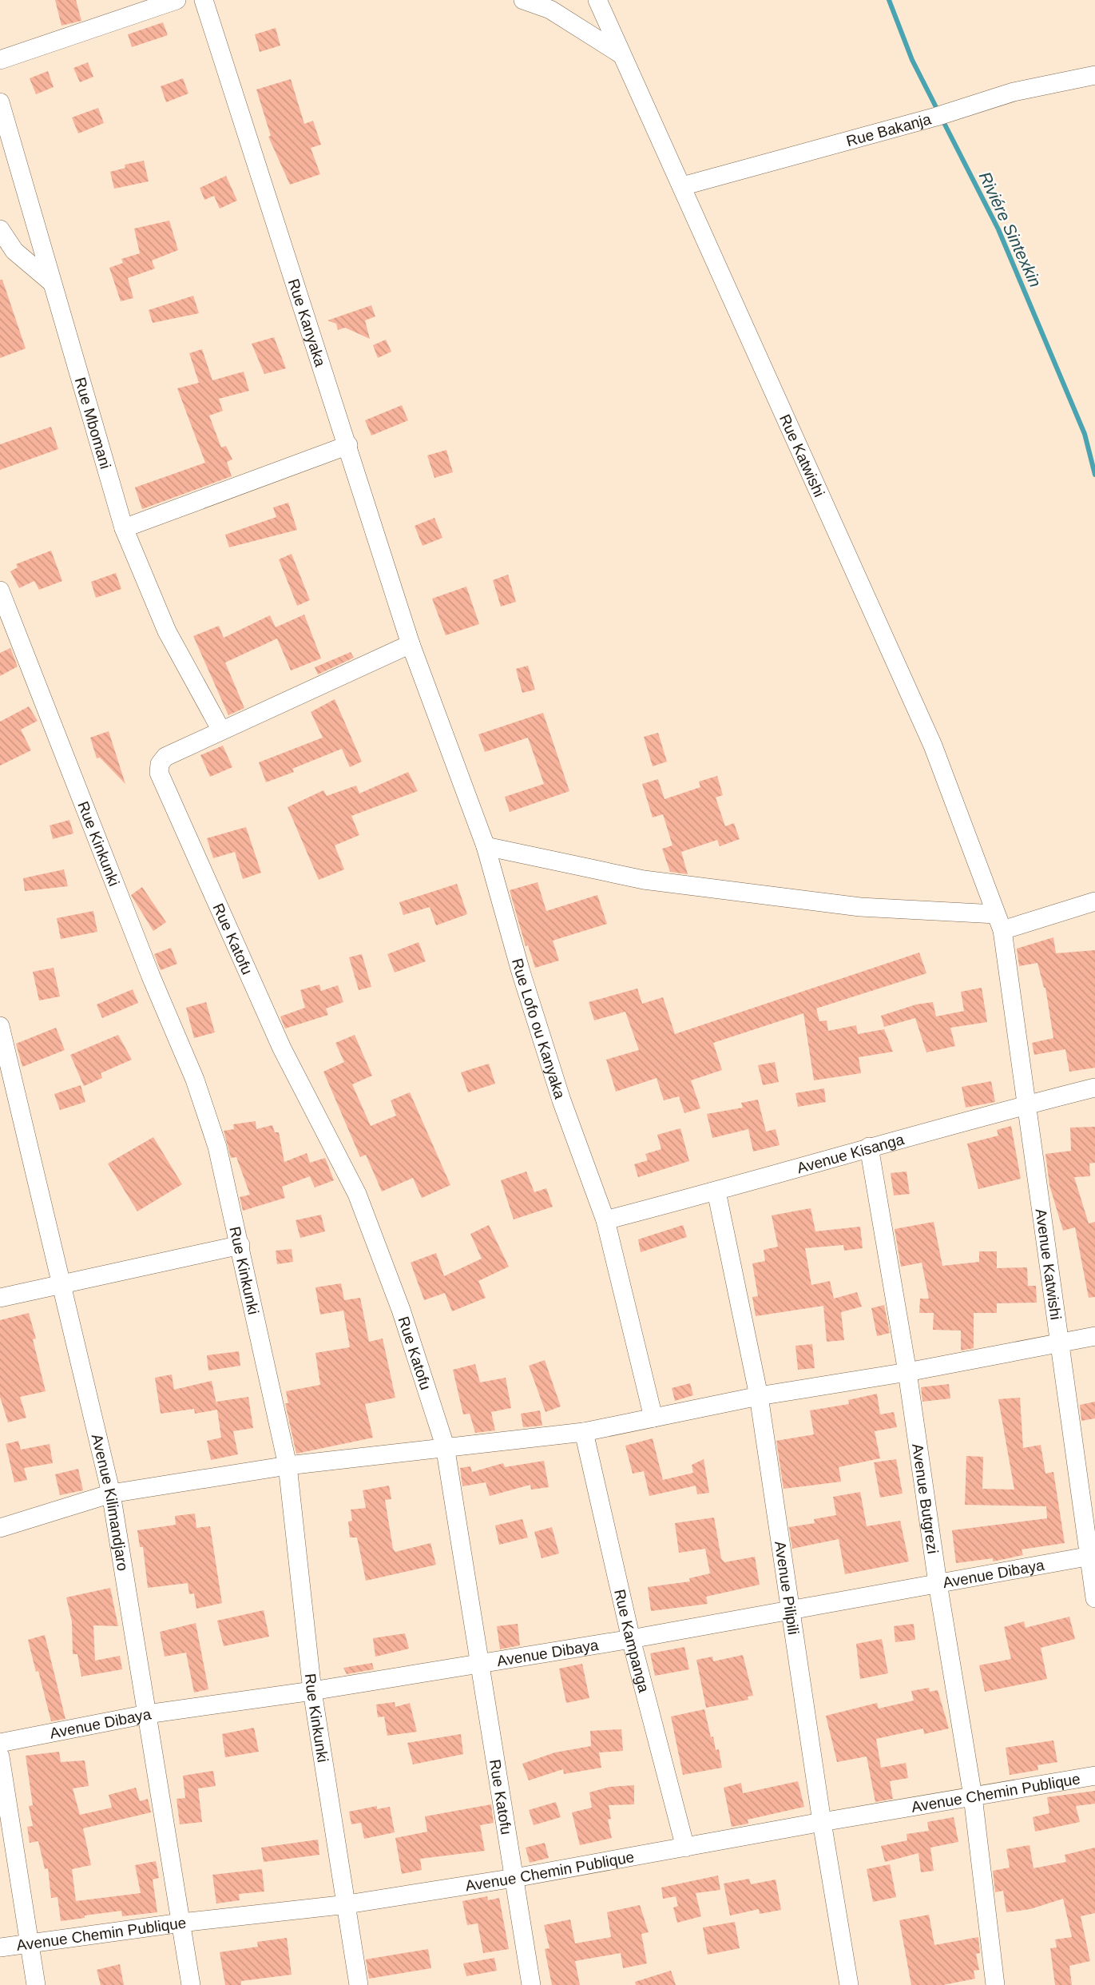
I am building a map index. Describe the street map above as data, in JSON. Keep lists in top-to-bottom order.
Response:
{
  "streets": {
    "street": [
      "Rue Bakanja",
      "Rue Kanyaka",
      "Rue Mbomani",
      "Rue Katwishi",
      "Rue Kinkunki",
      "Rue Katofu",
      "Rue Lofo ou Kanyaka",
      "Avenue Kisanga",
      "Avenue Katwishi",
      "Avenue Butgrezi",
      "Avenue Kilimandjaro",
      "Avenue Dibaya",
      "Avenue Pilipili",
      "Rue Kampanga",
      "Avenue Chemin Publique"
    ]
  },
  "crossings": [
    ["Rue Bakanja", "Rue Katwishi"],
    ["Rue Kanyaka", "Rue Lofo ou Kanyaka"],
    ["Rue Mbomani", "Rue Katofu"],
    ["Rue Katwishi", "Avenue Katwishi"],
    ["Rue Kinkunki", "Avenue Dibaya"],
    ["Rue Kinkunki", "Avenue Chemin Publique"],
    ["Rue Katofu", "Avenue Dibaya"],
    ["Rue Katofu", "Avenue Chemin Publique"],
    ["Rue Lofo ou Kanyaka", "Avenue Kisanga"],
    ["Avenue Kisanga", "Avenue Katwishi"],
    ["Avenue Kisanga", "Avenue Butgrezi"],
    ["Avenue Kisanga", "Avenue Pilipili"],
    ["Avenue Katwishi", "Avenue Dibaya"],
    ["Avenue Butgrezi", "Avenue Dibaya"],
    ["Avenue Butgrezi", "Avenue Chemin Publique"],
    ["Avenue Kilimandjaro", "Avenue Dibaya"],
    ["Avenue Kilimandjaro", "Avenue Chemin Publique"],
    ["Avenue Dibaya", "Avenue Pilipili"],
    ["Avenue Dibaya", "Rue Kampanga"],
    ["Avenue Pilipili", "Avenue Chemin Publique"],
    ["Rue Kampanga", "Avenue Chemin Publique"]
  ],
  "water": ["Riviére Sintexkin"]
}
